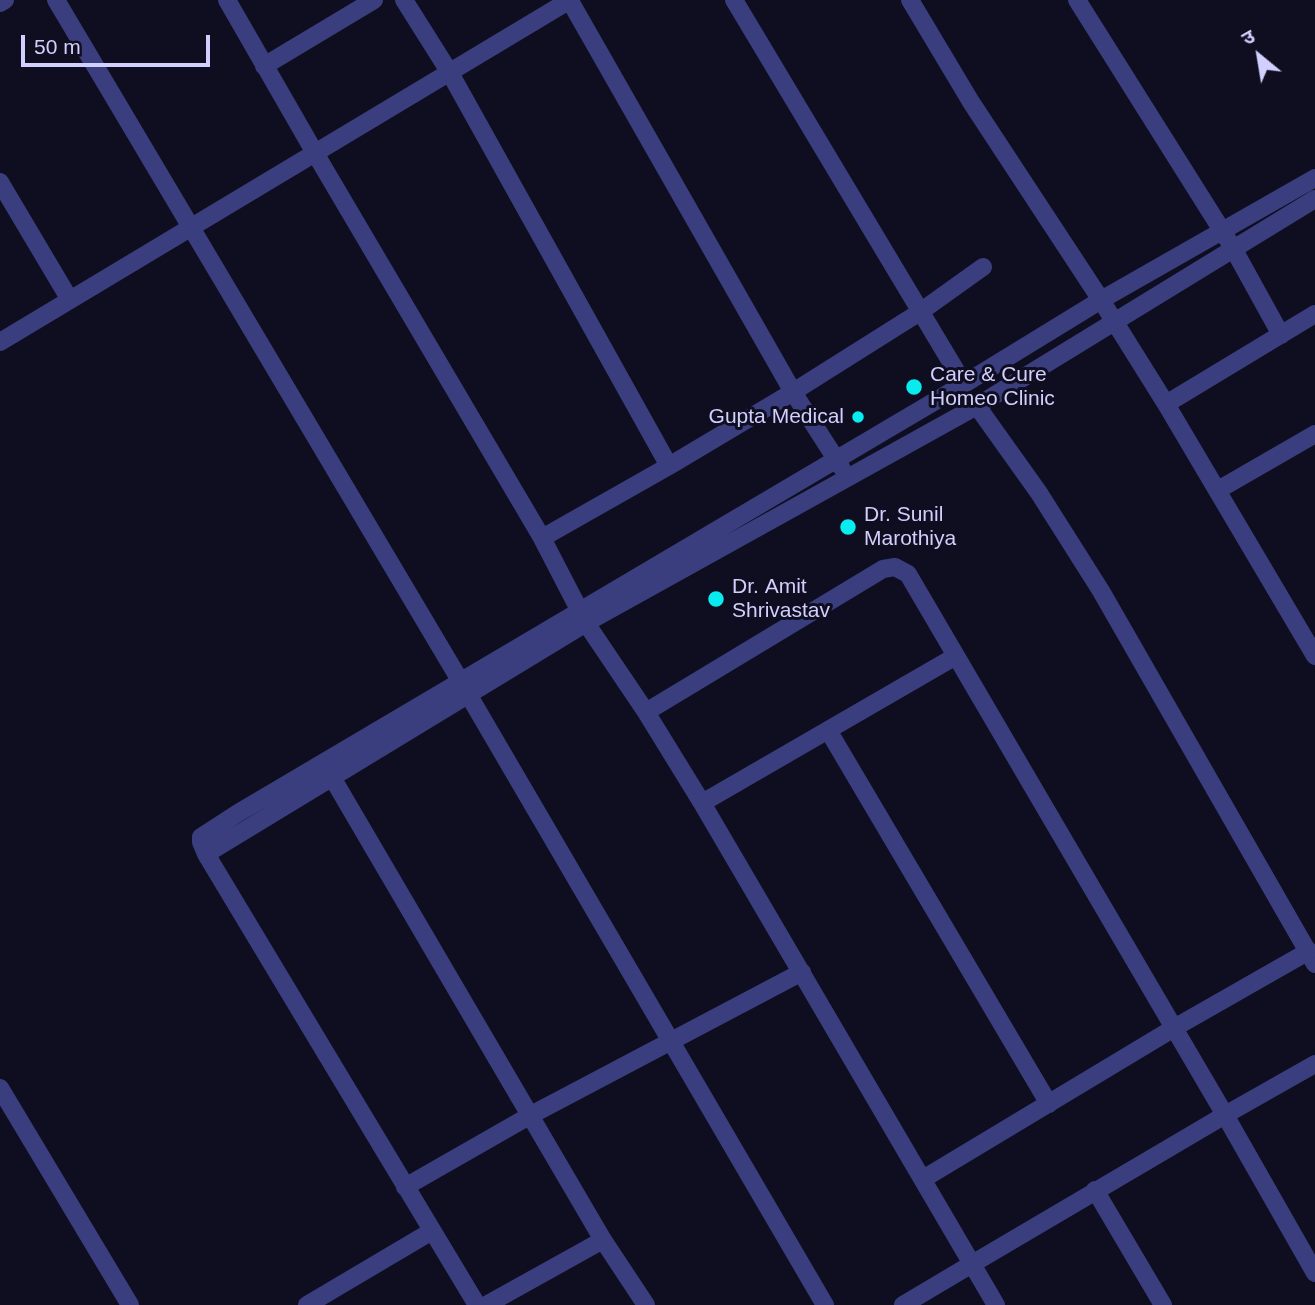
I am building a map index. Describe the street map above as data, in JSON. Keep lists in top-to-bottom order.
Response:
{
  "places": [
    "Care & Cure Homeo Clinic",
    "Gupta Medical",
    "Dr. Sunil Marothiya",
    "Dr. Amit Shrivastav"
  ],
  "scale_bar": "50 m",
  "north": "top left"
}
